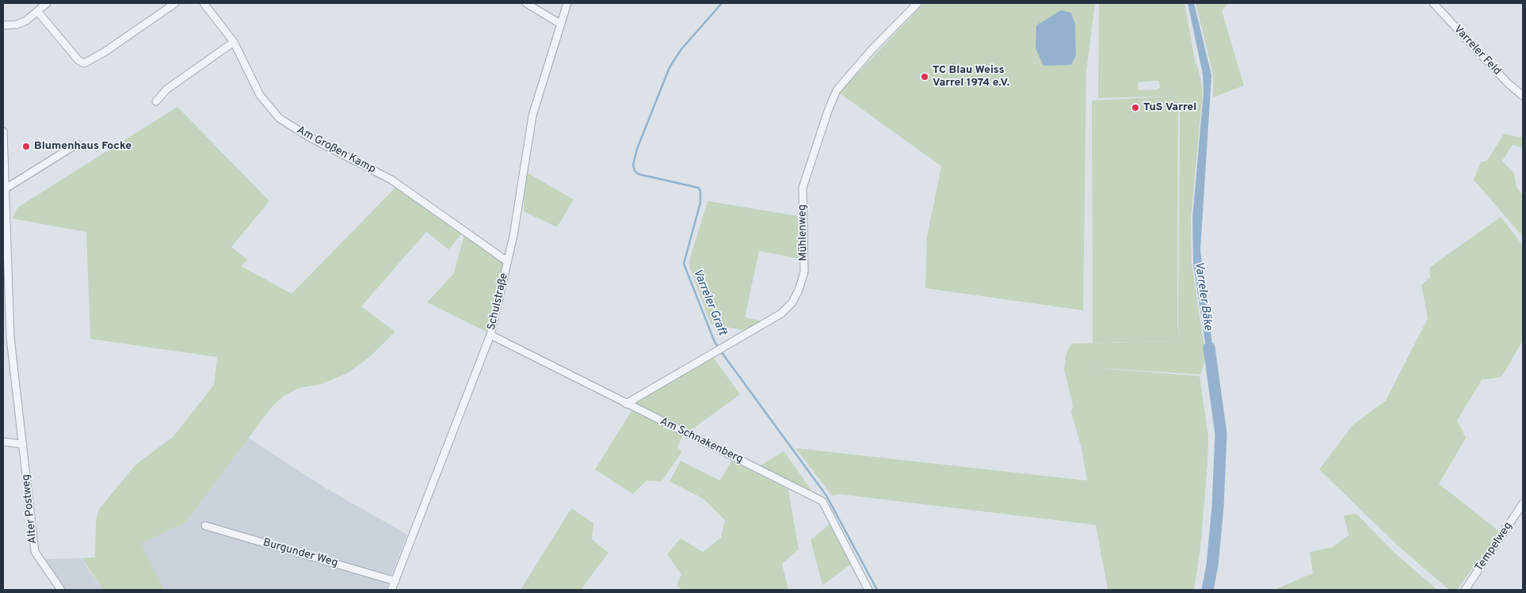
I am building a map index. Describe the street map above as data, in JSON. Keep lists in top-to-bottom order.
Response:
{
  "streets": {
    "street": [
      "Varreler Feld",
      "Am Großen Kamp",
      "Mühlenweg",
      "Schulstraße",
      "Am Schnakenberg",
      "Alter Postweg",
      "Tempelweg",
      "Burgunder Weg"
    ]
  },
  "crossings": [
    ["Am Großen Kamp", "Schulstraße"],
    ["Mühlenweg", "Am Schnakenberg"],
    ["Schulstraße", "Am Schnakenberg"],
    ["Schulstraße", "Burgunder Weg"]
  ],
  "water": ["Varreler Bäke", "Varreler Graft"],
  "places": ["TC Blau Weiss Varrel 1974 e.V.", "TuS Varrel", "Blumenhaus Focke"]
}
